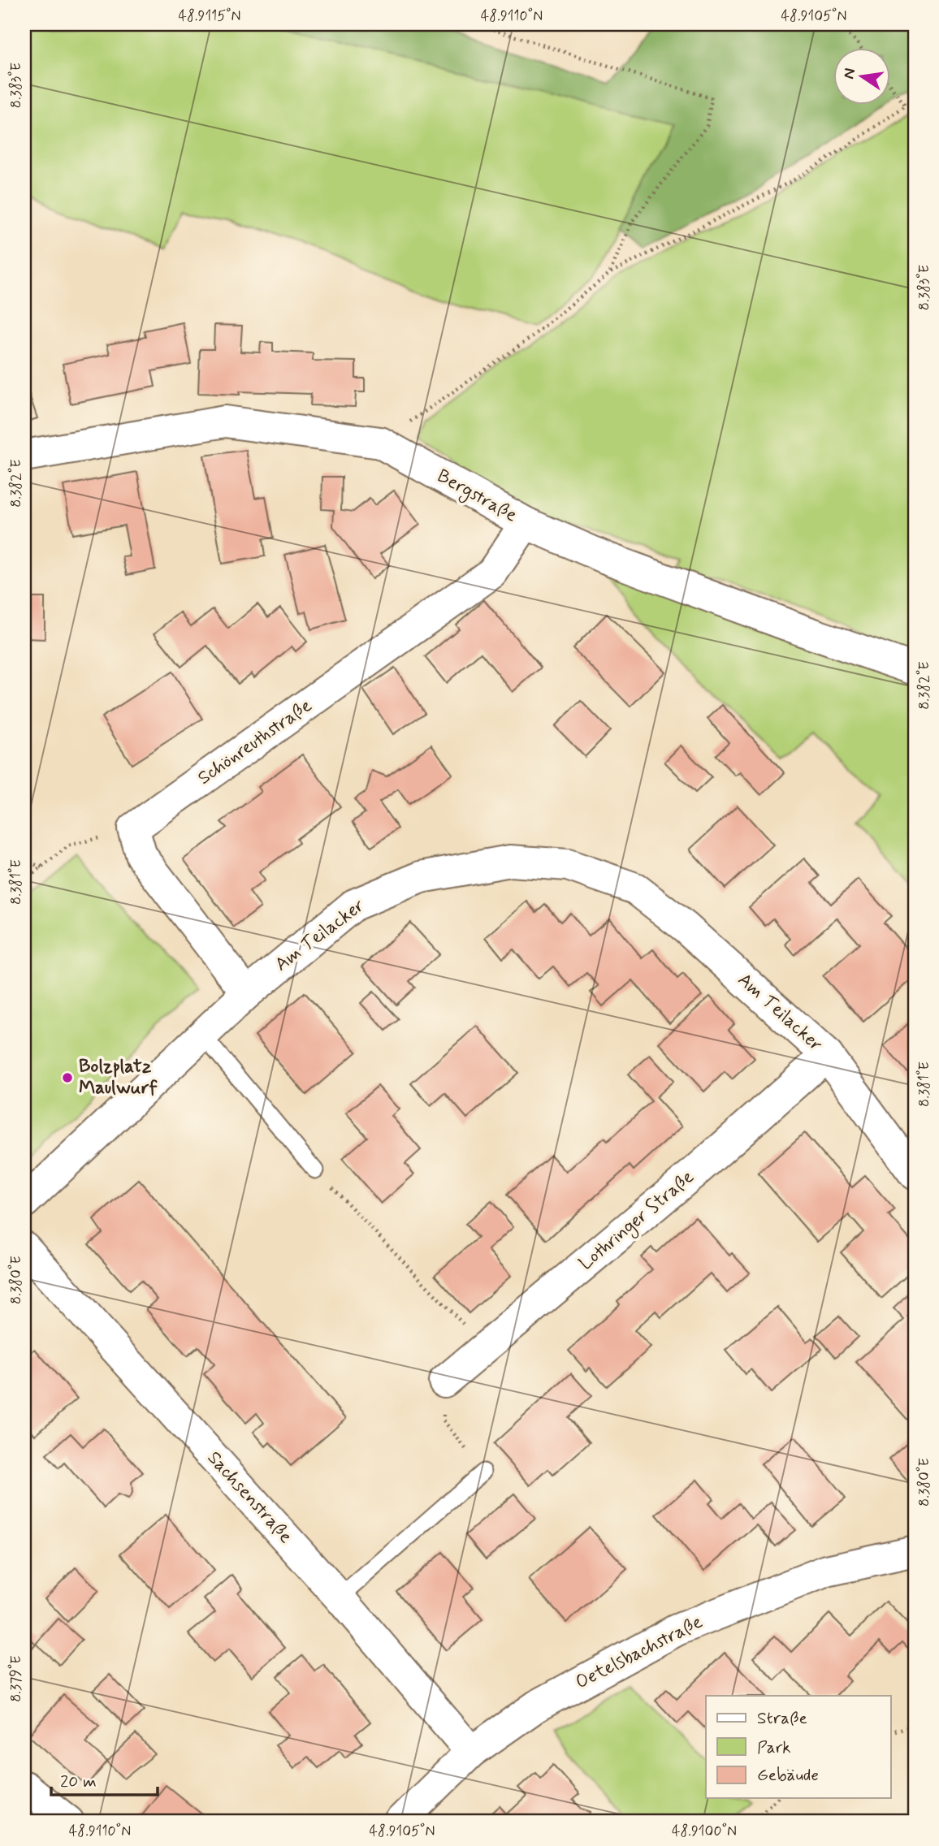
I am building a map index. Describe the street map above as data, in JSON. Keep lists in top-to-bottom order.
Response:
{
  "streets": {
    "street": [
      "Bergstraße",
      "Schönreuthstraße",
      "Am Teilacker",
      "Lothringer Straße",
      "Sachsenstraße",
      "Oetelsbachstraße"
    ]
  },
  "crossings": [
    ["Bergstraße", "Schönreuthstraße"],
    ["Am Teilacker", "Lothringer Straße"],
    ["Sachsenstraße", "Oetelsbachstraße"]
  ],
  "places": ["Bolzplatz Maulwurf"],
  "legend": ["Straße", "Park", "Gebäude"],
  "scale_bar": "20 m",
  "north": "left",
  "coordinates": [
    "48.9115°N",
    "48.9110°N",
    "48.9105°N",
    "8.383°E",
    "8.382°E",
    "8.381°E",
    "8.380°E",
    "8.379°E",
    "48.9100°N"
  ]
}
